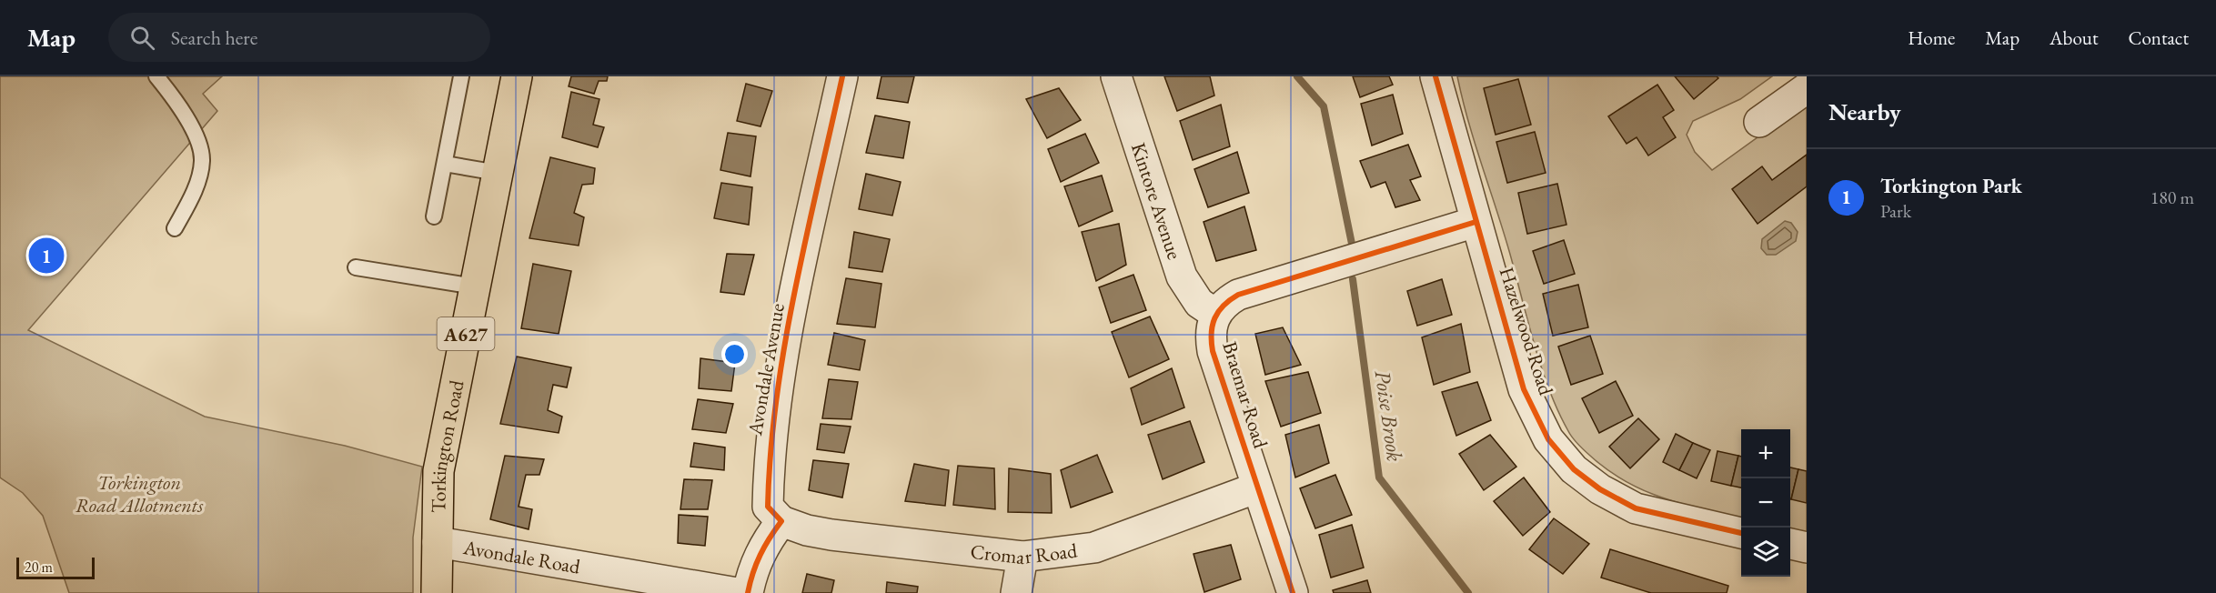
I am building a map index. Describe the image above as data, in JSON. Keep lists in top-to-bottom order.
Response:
{
  "streets": {
    "main road": ["A627", "Torkington Road"],
    "street": [
      "Kintore Avenue",
      "Hazelwood Road",
      "Avondale Avenue",
      "Braemar Road",
      "Cromar Road",
      "Avondale Road"
    ]
  },
  "crossings": [
    ["Kintore Avenue", "Braemar Road"],
    ["Avondale Avenue", "Cromar Road"],
    ["Braemar Road", "Cromar Road"],
    ["Torkington Road", "Avondale Road"]
  ],
  "water": ["Poise Brook"],
  "parks": ["Torkington Road Allotments"],
  "scale_bar": "20 m",
  "page": {
    "header": "Map",
    "search": "Search here",
    "nav": [
      "Home",
      "Map",
      "About",
      "Contact"
    ],
    "heading": "Nearby",
    "list": [
      {
        "mark": "1",
        "name": "Torkington Park",
        "note": "Park",
        "value": "180 m"
      }
    ],
    "pins": "1",
    "map_buttons": ["+", "−"],
    "scale": "20 m"
  }
}
